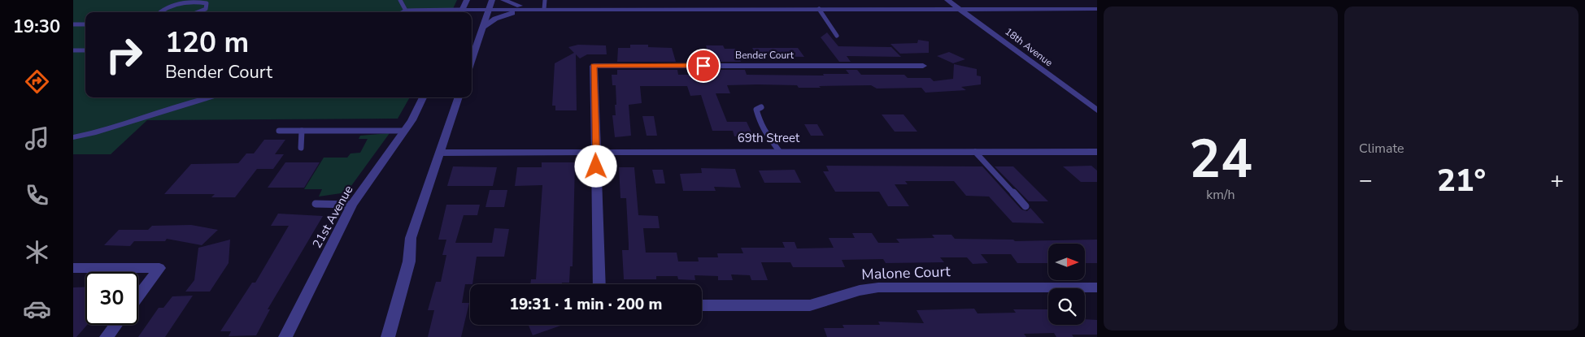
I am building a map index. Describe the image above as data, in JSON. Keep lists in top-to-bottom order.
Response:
{
  "streets": {
    "street": [
      "18th Avenue",
      "Bender Court",
      "69th Street",
      "21st Avenue",
      "Malone Court"
    ]
  },
  "crossings": [
    ["Bender Court", "69th Street"]
  ],
  "north": "right",
  "page": {
    "tabs": "19:30",
    "tile": [
      ["24", "km/h"],
      "Climate"
    ],
    "turn": ["120 m", "Bender Court"],
    "heat": ["−", "21°", "+"],
    "limit": "30",
    "trip": "19:31 · 1 min · 200 m"
  }
}
